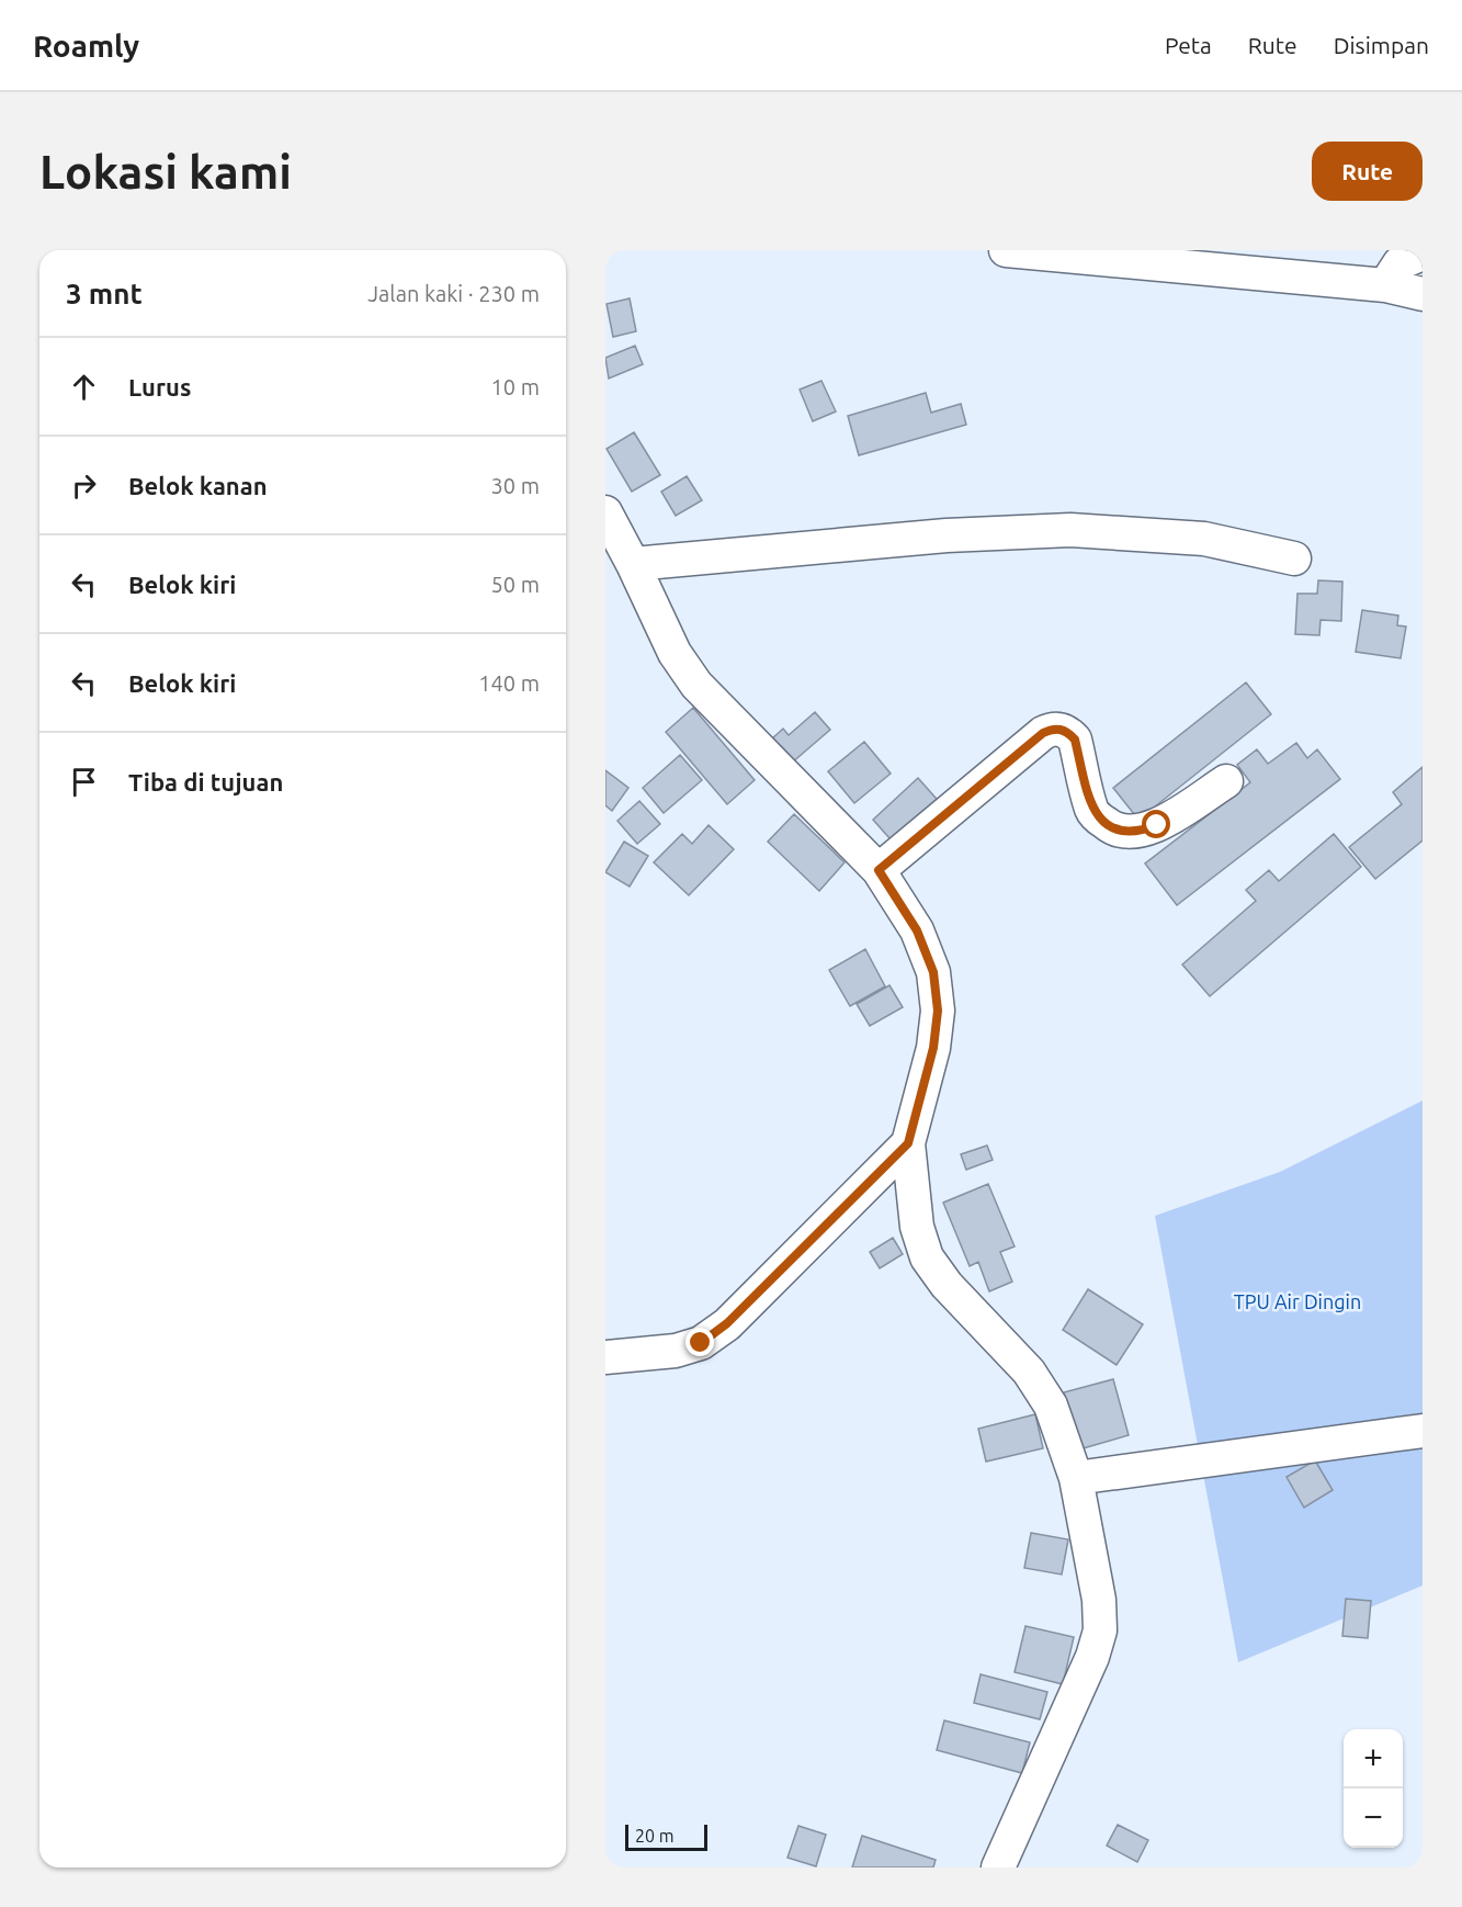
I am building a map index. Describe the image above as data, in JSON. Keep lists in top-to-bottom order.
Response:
{
  "parks": ["TPU Air Dingin"],
  "scale_bar": "20 m",
  "page": {
    "header": "Roamly",
    "nav": ["Peta", "Rute", "Disimpan"],
    "buttons": "Rute",
    "title": "Lokasi kami",
    "heading": ["3 mnt", "Jalan kaki · 230 m"],
    "list": [
      ["Lurus", "10 m"],
      ["Belok kanan", "30 m"],
      ["Belok kiri", "50 m"],
      ["Belok kiri", "140 m"],
      "Tiba di tujuan"
    ],
    "map_buttons": ["+", "−"],
    "scale": "20 m"
  }
}
